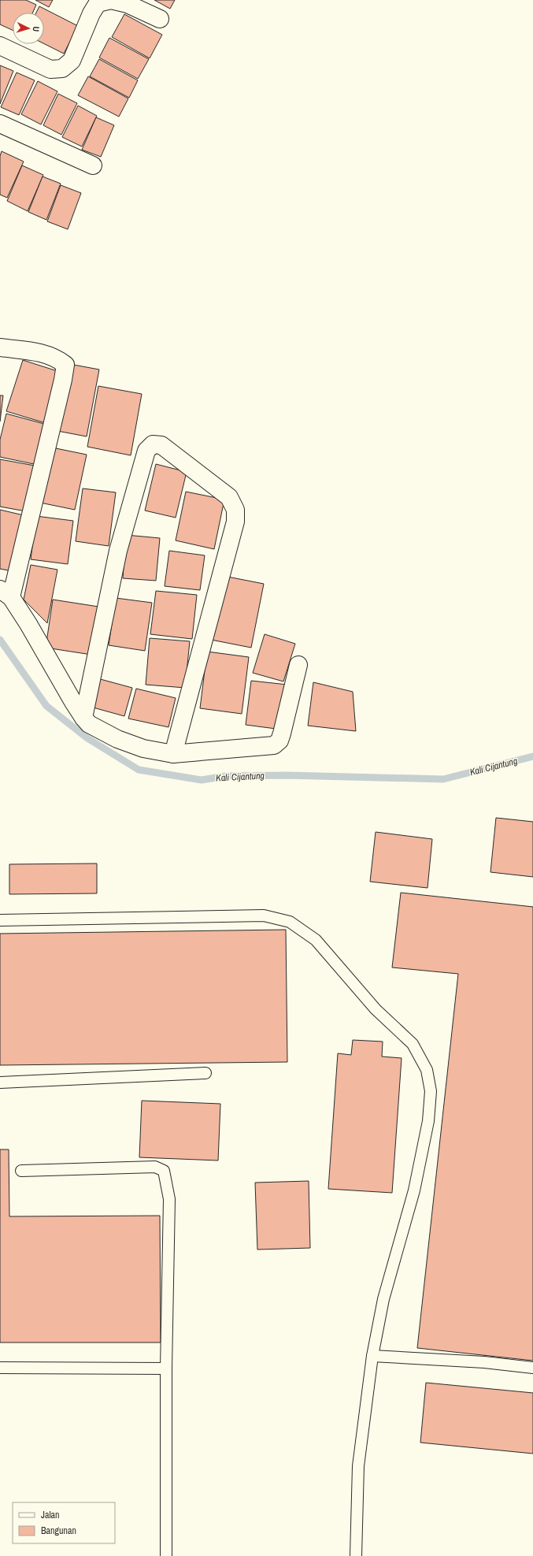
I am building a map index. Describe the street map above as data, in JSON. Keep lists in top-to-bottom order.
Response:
{
  "water": ["Kali Cijantung"],
  "legend": ["Jalan", "Bangunan"],
  "north": "right"
}
